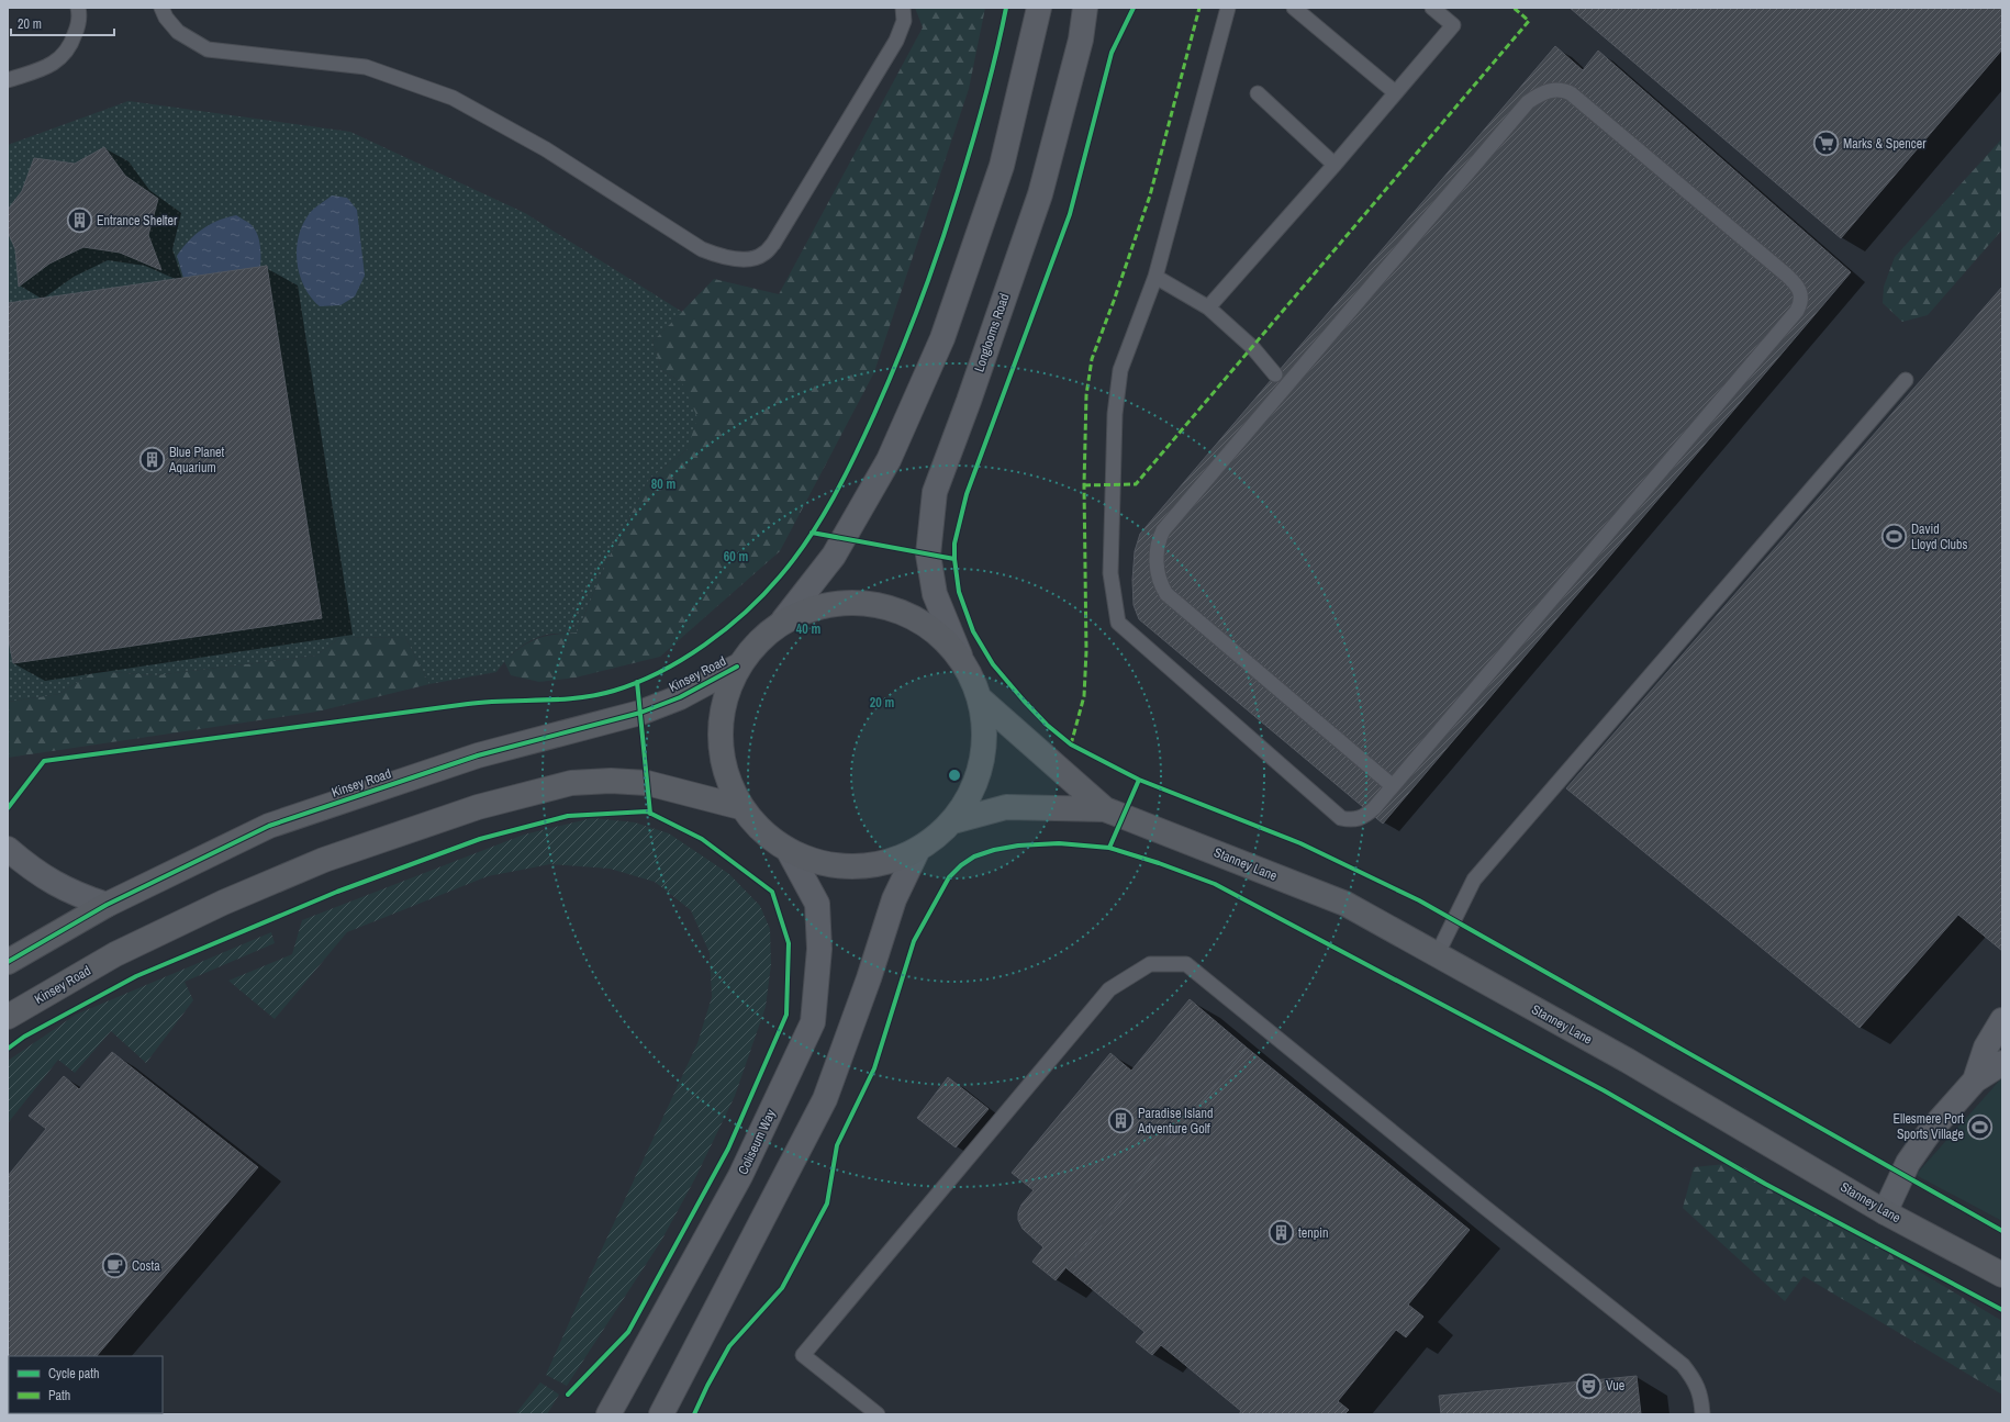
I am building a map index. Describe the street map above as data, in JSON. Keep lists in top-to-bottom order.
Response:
{
  "streets": {
    "main road": ["Kinsey Road", "Stanney Lane"],
    "street": ["Longlooms Road", "Coliseum Way"]
  },
  "places": {
    "supermarket": ["Marks & Spencer"],
    "building": [
      "Entrance Shelter",
      "Blue Planet Aquarium",
      "Paradise Island Adventure Golf",
      "tenpin"
    ],
    "sports": ["David Lloyd Clubs", "Ellesmere Port Sports Village"],
    "cafe": ["Costa"],
    "theatre": ["Vue"]
  },
  "legend": ["Cycle path", "Path"],
  "scale_bar": "20 m",
  "rings": [
    "80 m",
    "60 m",
    "40 m",
    "20 m"
  ]
}
